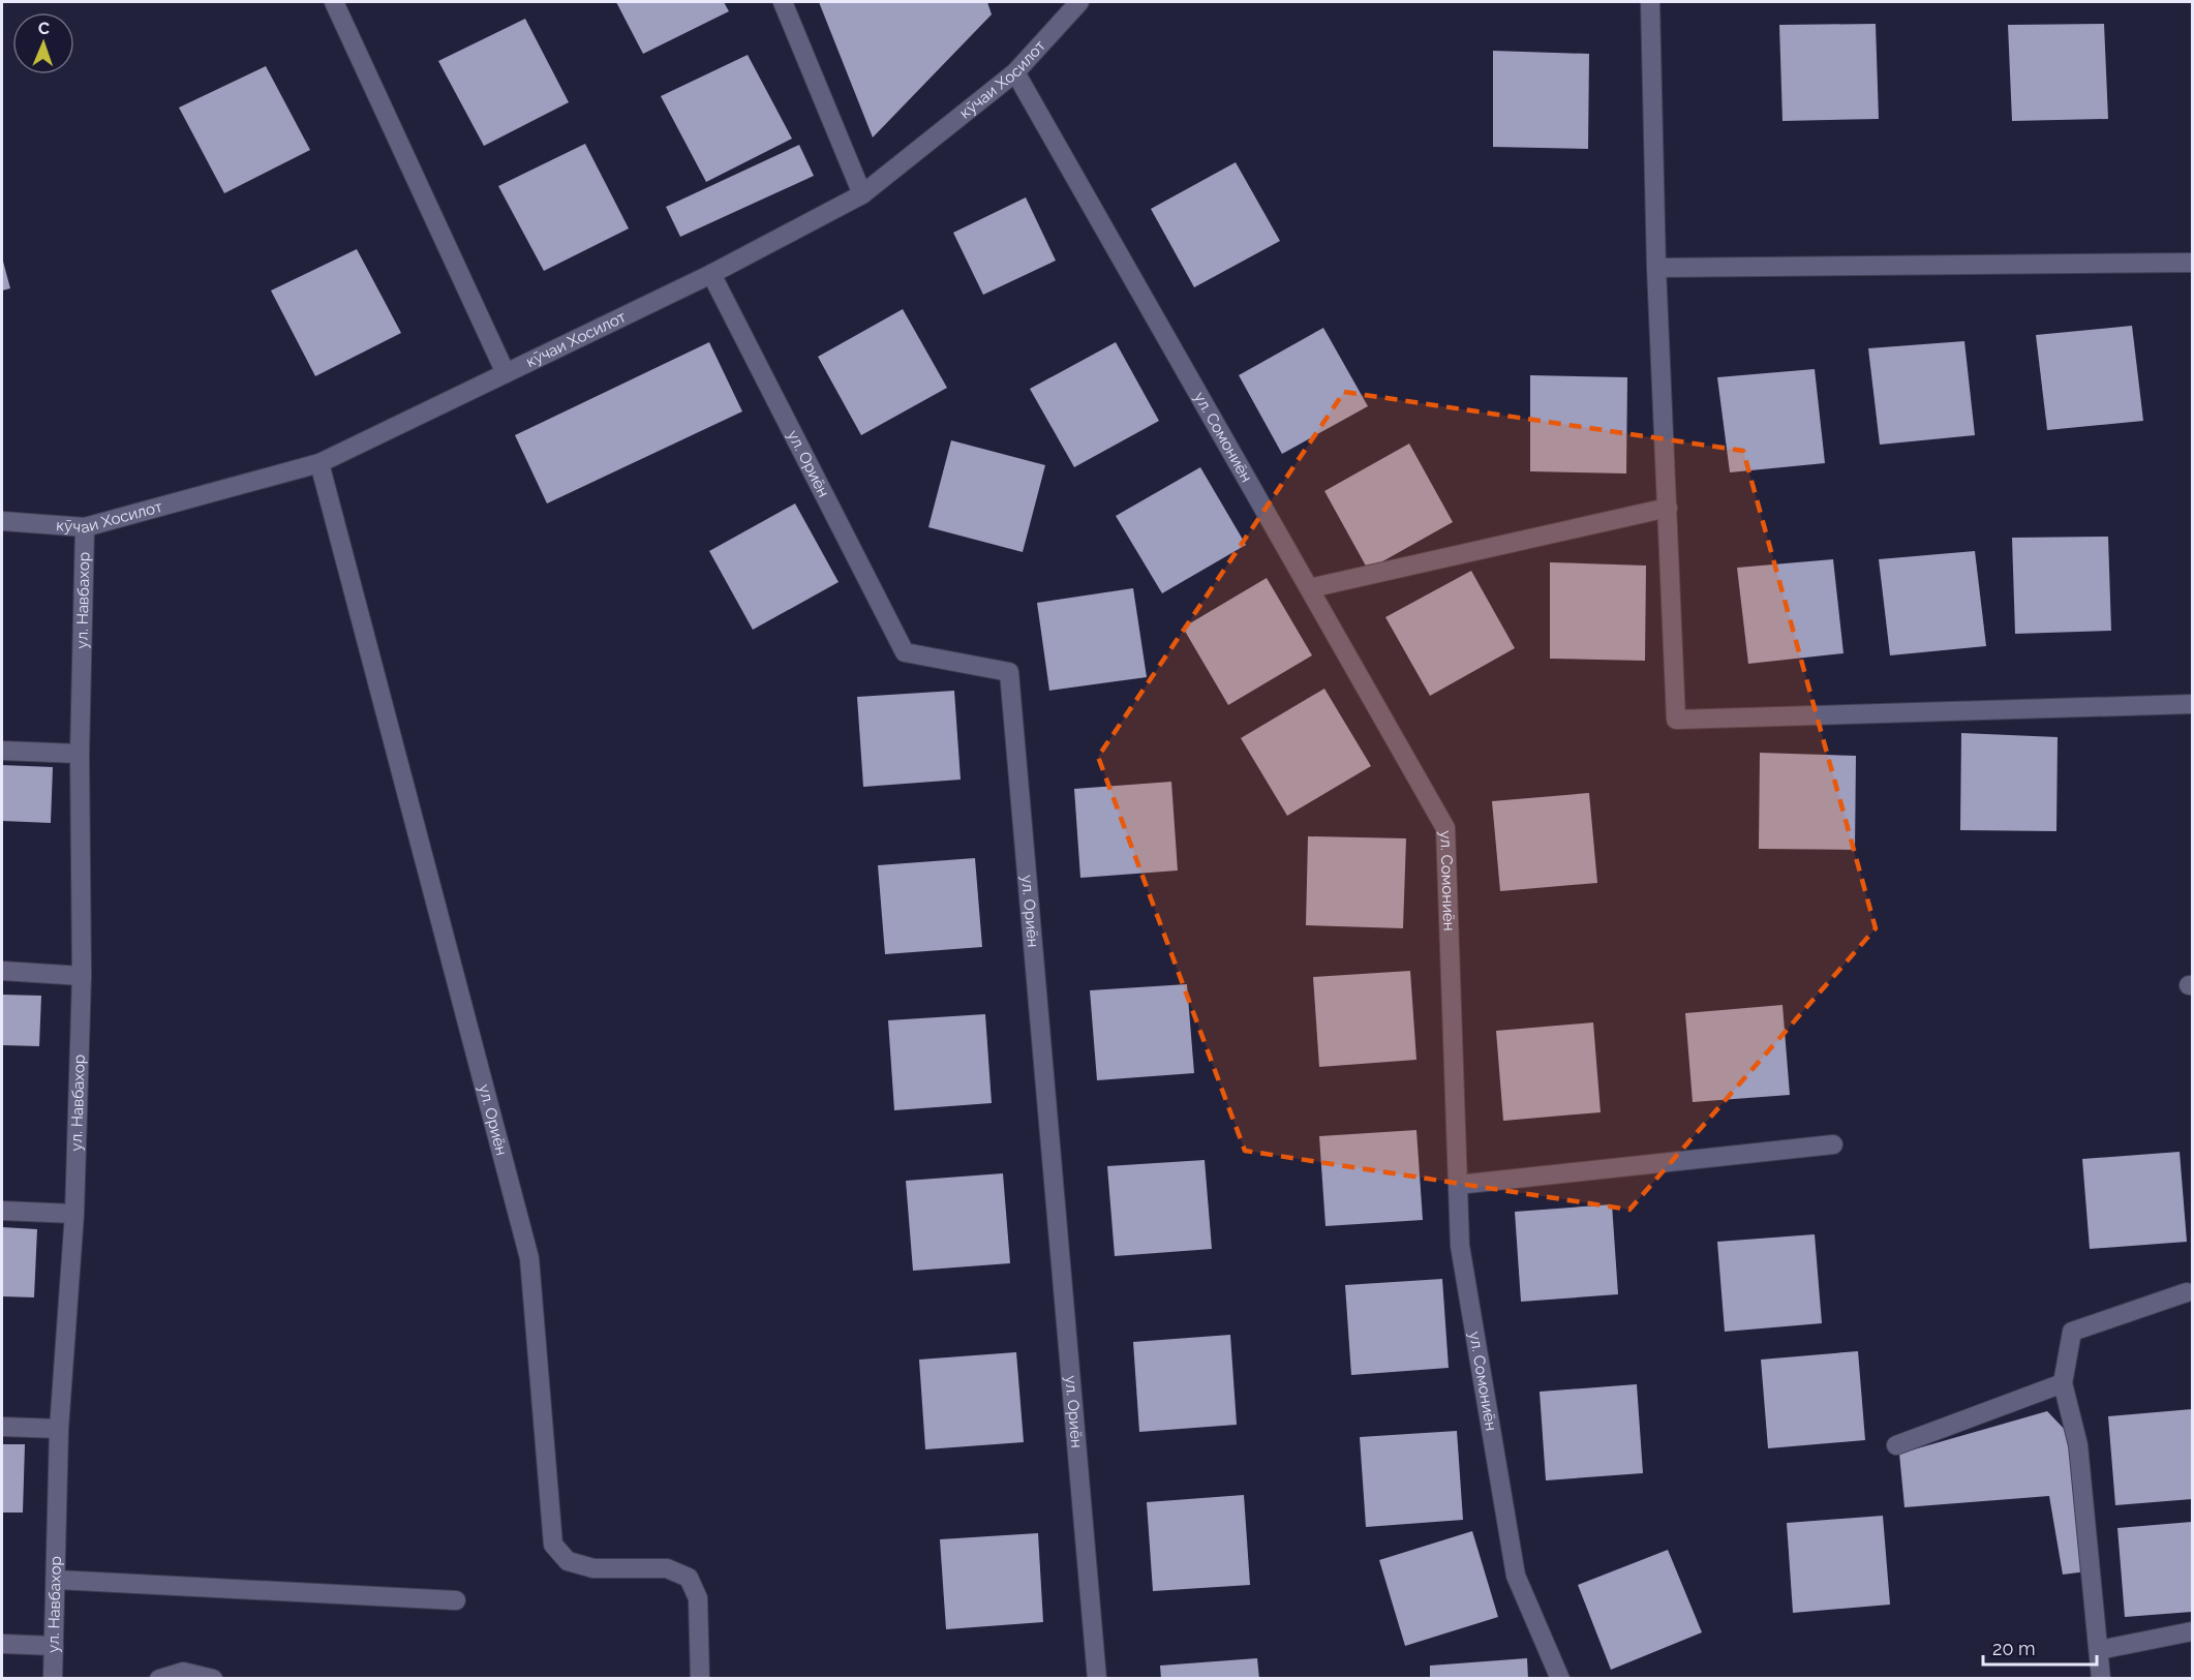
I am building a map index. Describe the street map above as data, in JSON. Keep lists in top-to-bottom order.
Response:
{
  "streets": {
    "street": [
      "кӯчаи Хосилот",
      "ул. Сомониён",
      "ул. Ориён",
      "ул. Навбахор"
    ]
  },
  "crossings": [
    ["кӯчаи Хосилот", "ул. Сомониён"],
    ["кӯчаи Хосилот", "ул. Ориён"],
    ["кӯчаи Хосилот", "ул. Навбахор"]
  ],
  "scale_bar": "20 m",
  "north": "top"
}
